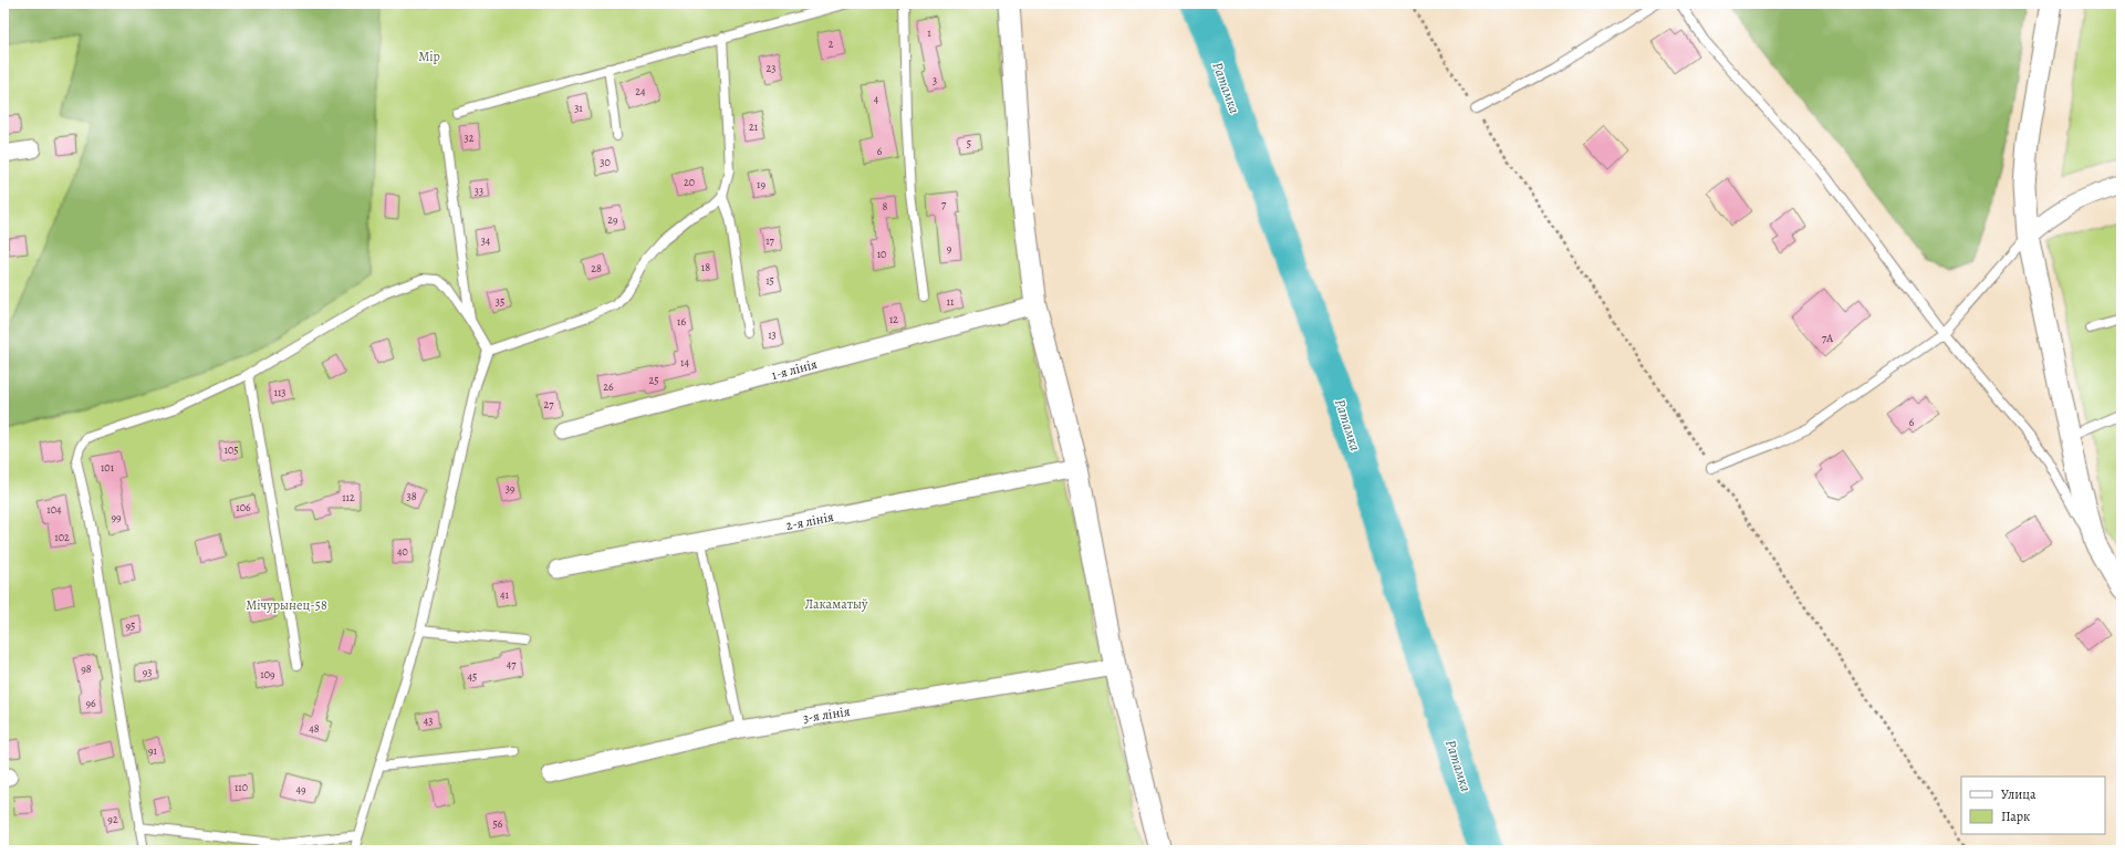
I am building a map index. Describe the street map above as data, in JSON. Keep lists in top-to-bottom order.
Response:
{
  "streets": {
    "street": ["1-я лінія", "2-я лінія", "3-я лінія"]
  },
  "water": ["Ратамка"],
  "parks": ["Мір", "Лакаматыў", "Мічурынец-58"],
  "house_numbers": [
    "1",
    "2",
    "23",
    "3",
    "24",
    "4",
    "31",
    "21",
    "32",
    "5",
    "6",
    "30",
    "20",
    "19",
    "33",
    "7",
    "8",
    "29",
    "34",
    "17",
    "9",
    "10",
    "18",
    "28",
    "15",
    "35",
    "11",
    "12",
    "16",
    "13",
    "7А",
    "14",
    "25",
    "26",
    "113",
    "27",
    "6",
    "105",
    "101",
    "39",
    "38",
    "112",
    "106",
    "104",
    "99",
    "102",
    "40",
    "41",
    "95",
    "47",
    "98",
    "93",
    "109",
    "45",
    "96",
    "43",
    "48",
    "91",
    "110",
    "49",
    "92",
    "56"
  ],
  "legend": ["Улица", "Парк"]
}
